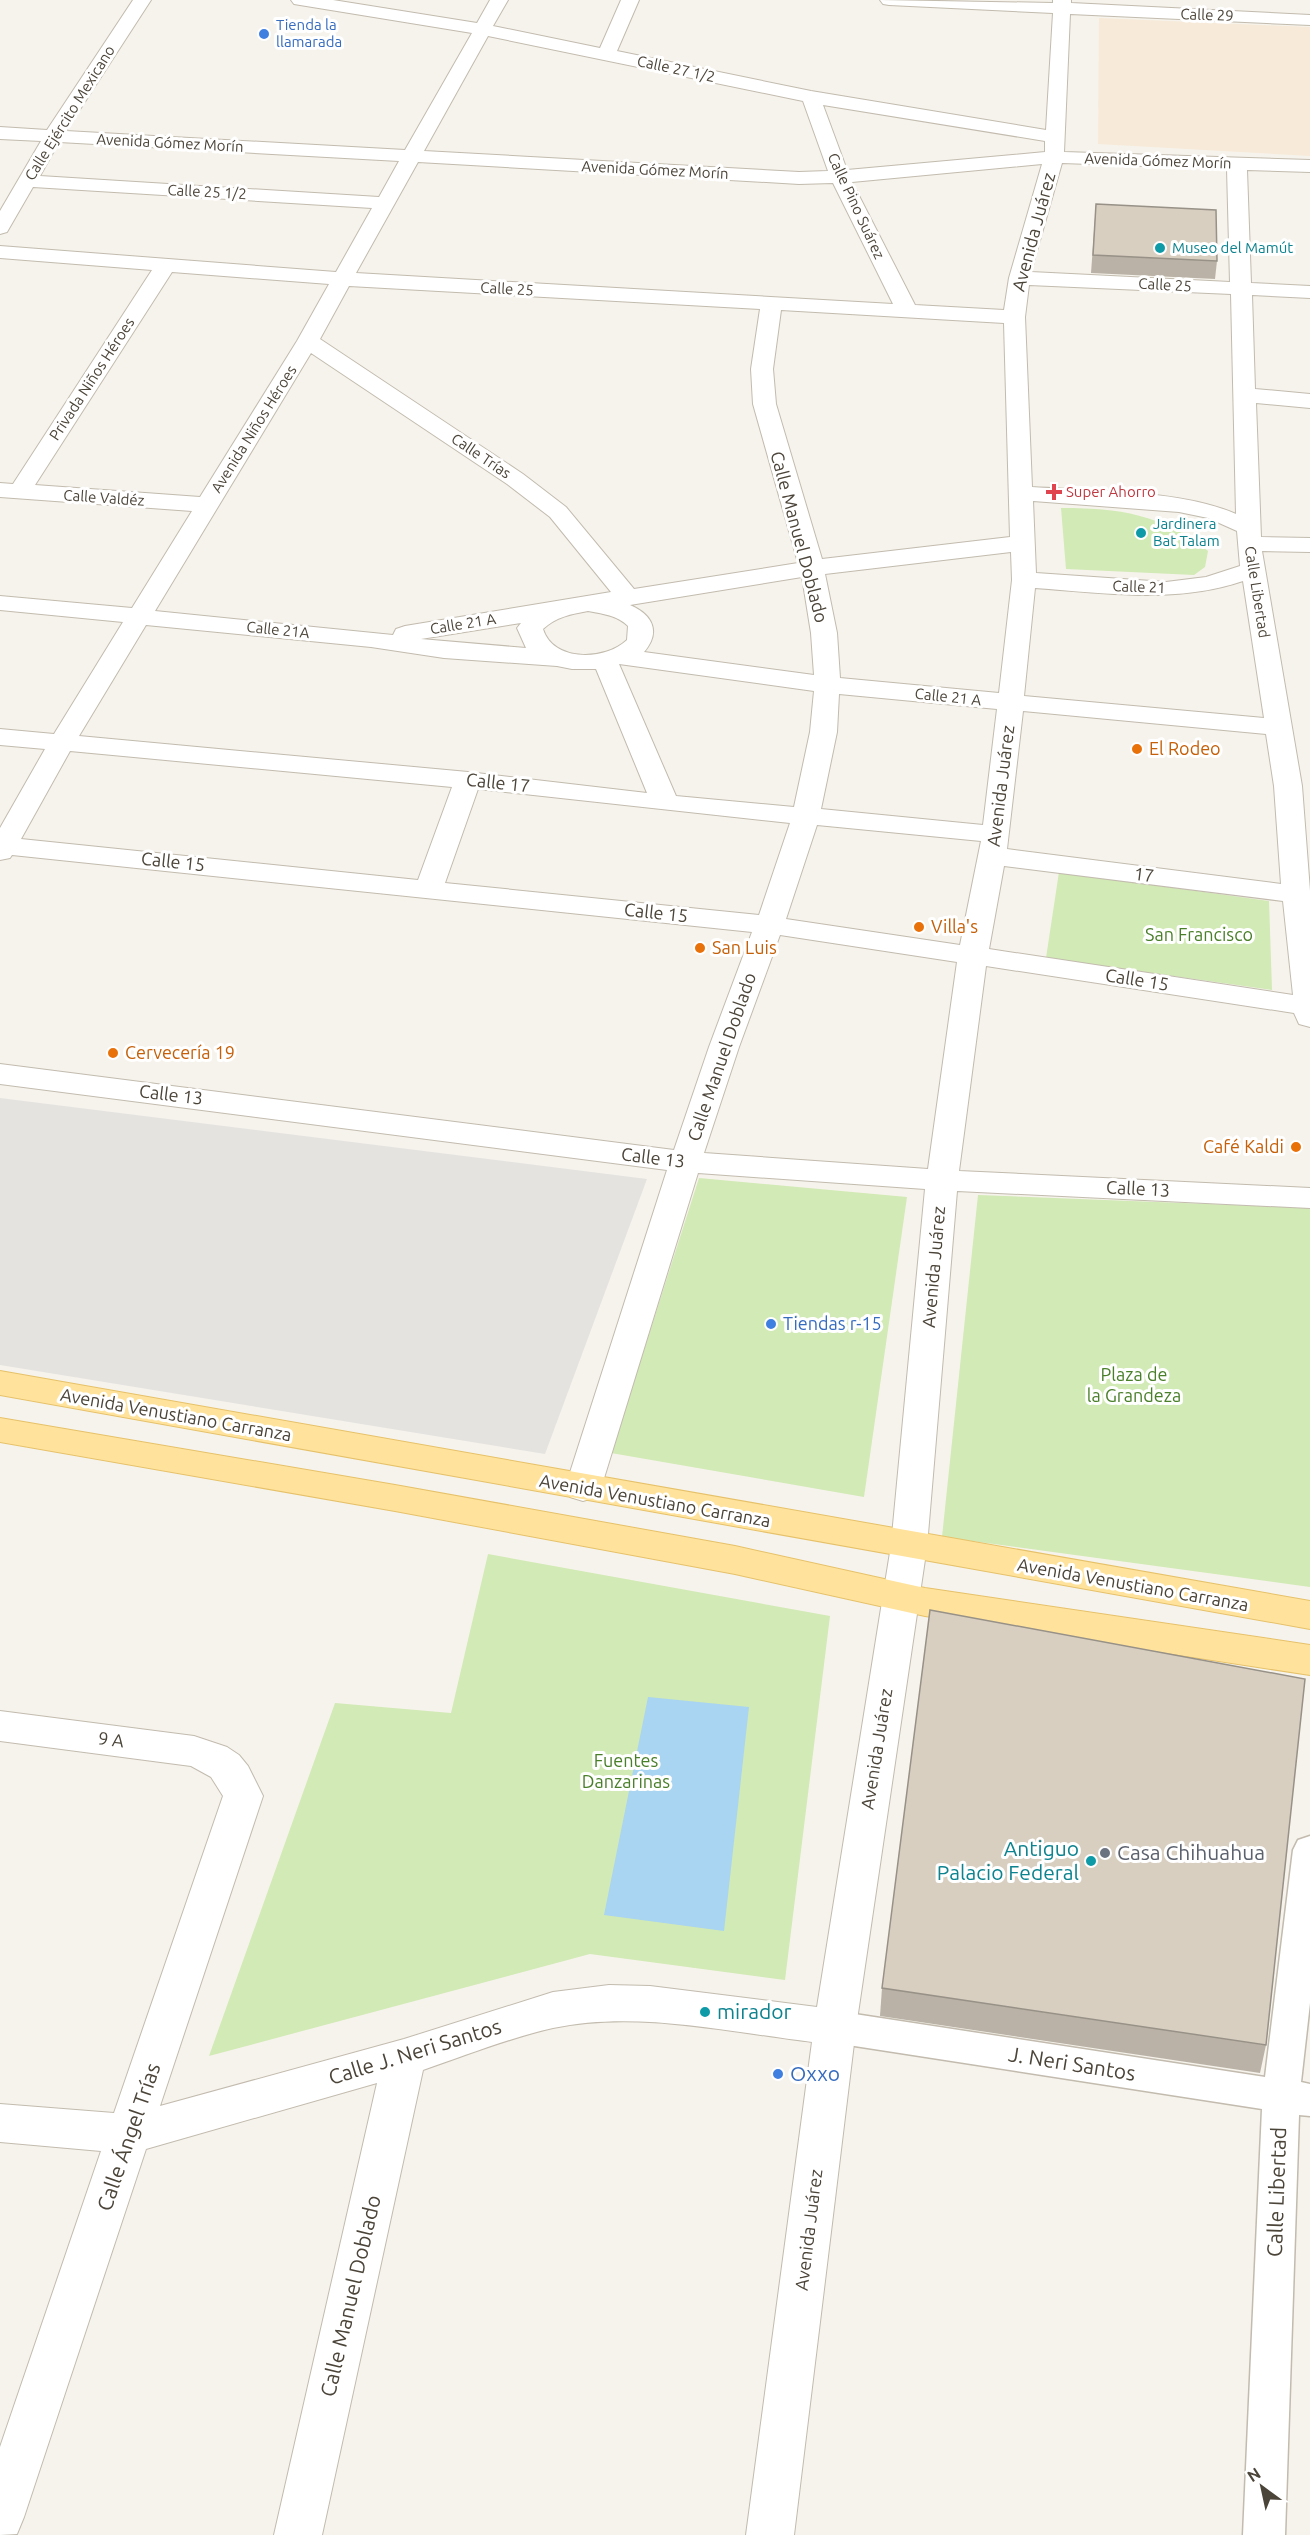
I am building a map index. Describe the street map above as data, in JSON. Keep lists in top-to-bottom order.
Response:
{
  "streets": {
    "main road": ["Avenida Venustiano Carranza"],
    "street": [
      "Calle 29",
      "Calle 27 1/2",
      "Calle Ejército Mexicano",
      "Avenida Gómez Morín",
      "Calle 25 1/2",
      "Calle Pino Suárez",
      "Avenida Juárez",
      "Calle 25",
      "Privada Niños Héroes",
      "Avenida Niños Héroes",
      "Calle Trías",
      "Calle Valdéz",
      "Calle Manuel Doblado",
      "Calle 21",
      "Calle Libertad",
      "Calle 21 A",
      "Calle 21A",
      "Calle 17",
      "Calle 15",
      "17",
      "Calle 13",
      "9 A",
      "Calle J. Neri Santos",
      "J. Neri Santos",
      "Calle Ángel Trías"
    ]
  },
  "crossings": [
    ["Calle 29", "Avenida Juárez"],
    ["Calle 27 1/2", "Avenida Gómez Morín"],
    ["Calle 27 1/2", "Calle Pino Suárez"],
    ["Calle 27 1/2", "Avenida Juárez"],
    ["Calle 27 1/2", "Avenida Niños Héroes"],
    ["Calle Ejército Mexicano", "Avenida Gómez Morín"],
    ["Calle Ejército Mexicano", "Calle 25 1/2"],
    ["Avenida Gómez Morín", "Calle Pino Suárez"],
    ["Avenida Gómez Morín", "Avenida Juárez"],
    ["Avenida Gómez Morín", "Avenida Niños Héroes"],
    ["Avenida Gómez Morín", "Calle Libertad"],
    ["Calle 25 1/2", "Avenida Niños Héroes"],
    ["Calle Pino Suárez", "Calle 25"],
    ["Avenida Juárez", "Calle 25"],
    ["Avenida Juárez", "Calle 21"],
    ["Avenida Juárez", "Calle 21 A"],
    ["Avenida Juárez", "Calle 17"],
    ["Avenida Juárez", "Calle 15"],
    ["Avenida Juárez", "17"],
    ["Avenida Juárez", "Calle 13"],
    ["Avenida Juárez", "Avenida Venustiano Carranza"],
    ["Avenida Juárez", "Calle J. Neri Santos"],
    ["Avenida Juárez", "J. Neri Santos"],
    ["Calle 25", "Privada Niños Héroes"],
    ["Calle 25", "Avenida Niños Héroes"],
    ["Calle 25", "Calle Manuel Doblado"],
    ["Calle 25", "Calle Libertad"],
    ["Privada Niños Héroes", "Calle Valdéz"],
    ["Avenida Niños Héroes", "Calle Trías"],
    ["Avenida Niños Héroes", "Calle Valdéz"],
    ["Avenida Niños Héroes", "Calle 21A"],
    ["Avenida Niños Héroes", "Calle 17"],
    ["Avenida Niños Héroes", "Calle 15"],
    ["Calle Manuel Doblado", "Calle 21 A"],
    ["Calle Manuel Doblado", "Calle 17"],
    ["Calle Manuel Doblado", "Calle 15"],
    ["Calle Manuel Doblado", "Calle 13"],
    ["Calle Manuel Doblado", "Avenida Venustiano Carranza"],
    ["Calle Manuel Doblado", "Calle J. Neri Santos"],
    ["Calle 21", "Calle Libertad"],
    ["Calle Libertad", "Calle 21 A"],
    ["Calle Libertad", "Calle 15"],
    ["Calle Libertad", "17"],
    ["Calle Libertad", "J. Neri Santos"],
    ["Calle 21 A", "Calle 21A"],
    ["Calle 17", "17"],
    ["9 A", "Calle Ángel Trías"],
    ["Calle J. Neri Santos", "J. Neri Santos"],
    ["Calle J. Neri Santos", "Calle Ángel Trías"]
  ],
  "parks": ["San Francisco", "Plaza de la Grandeza", "Fuentes Danzarinas"],
  "places": {
    "other": [
      "Tienda la llamarada",
      "Museo del Mamút",
      "Jardinera Bat Talam",
      "El Rodeo",
      "Villa's",
      "San Luis",
      "Cervecería 19",
      "Café Kaldi",
      "Tiendas r-15",
      "Casa Chihuahua",
      "Antiguo Palacio Federal",
      "mirador",
      "Oxxo"
    ],
    "health": ["Super Ahorro"]
  },
  "north": "top left"
}
